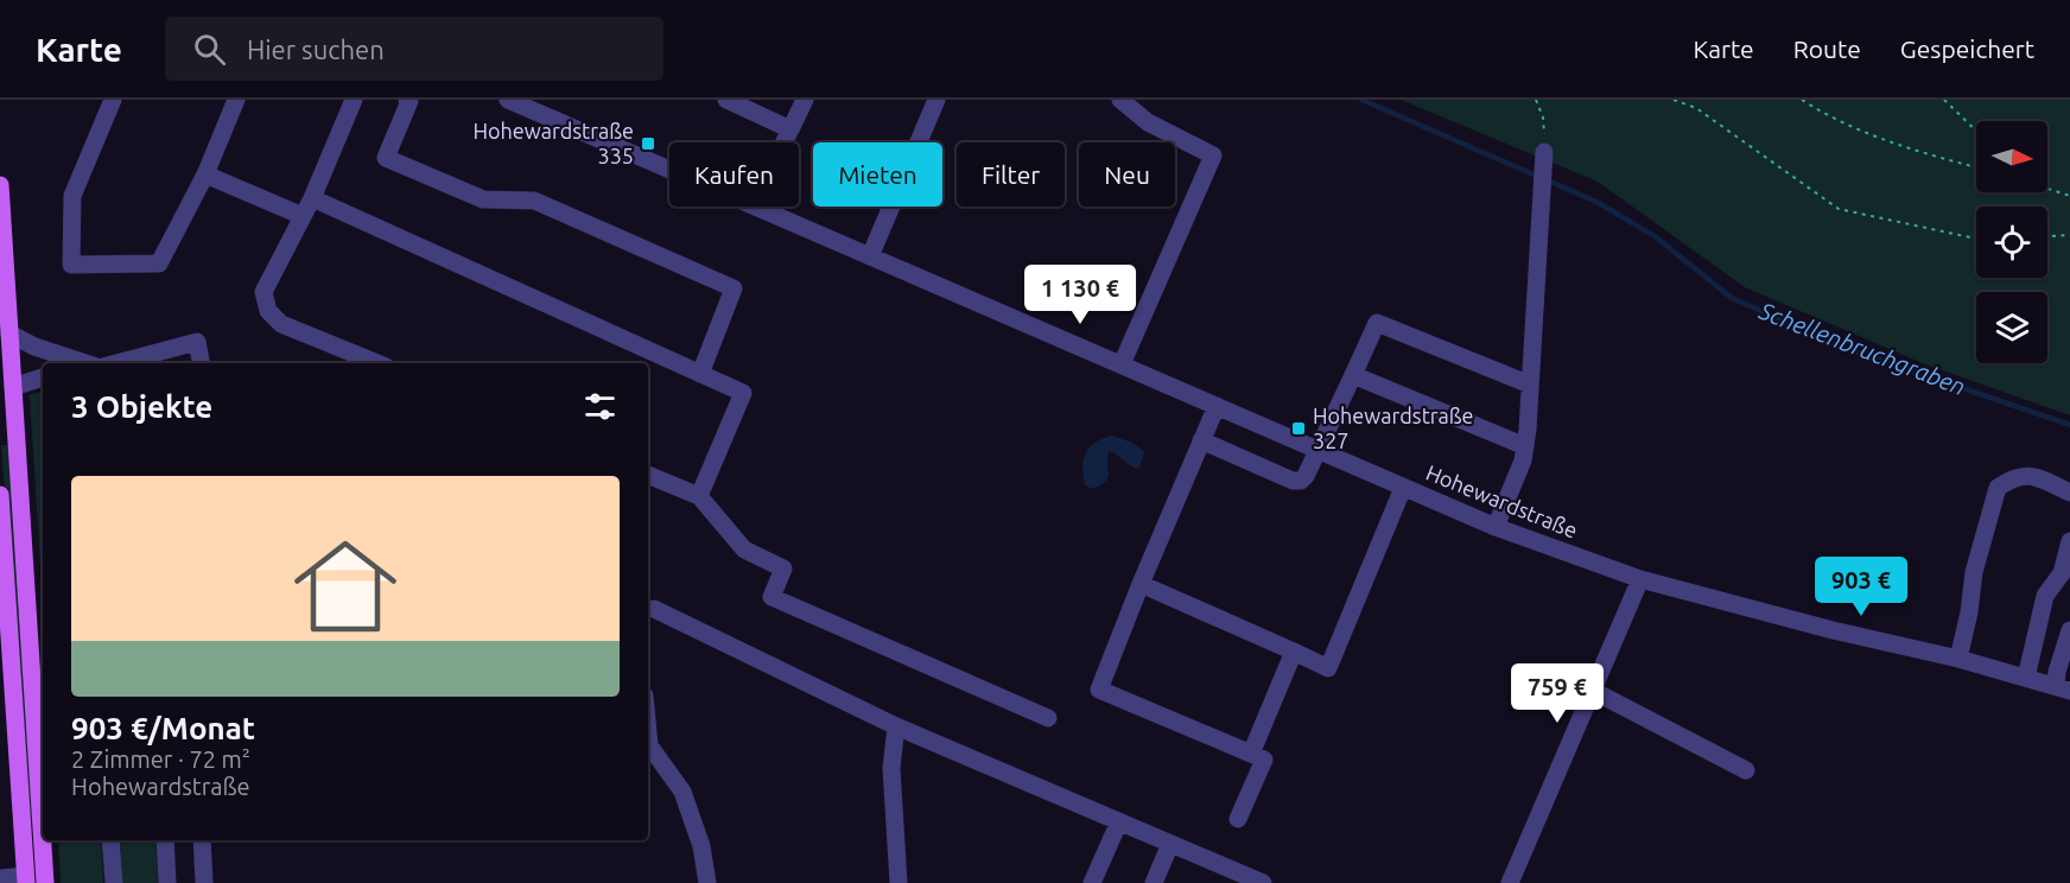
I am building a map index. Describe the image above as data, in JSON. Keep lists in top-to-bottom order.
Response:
{
  "streets": {
    "street": ["Hohewardstraße"]
  },
  "water": ["Schellenbruchgraben"],
  "places": {
    "transit": ["Hohewardstraße 335", "Hohewardstraße 327"]
  },
  "north": "right",
  "page": {
    "header": "Karte",
    "search": "Hier suchen",
    "nav": ["Karte", "Route", "Gespeichert"],
    "chip": [
      "Kaufen",
      "Mieten",
      "Filter",
      "Neu"
    ],
    "price": ["1 130 €", "903 €", "759 €"],
    "heading": "3 Objekte",
    "list": [
      {
        "name": "903 €/Monat",
        "note": "2 Zimmer · 72 m² · Hohewardstraße"
      }
    ]
  }
}
